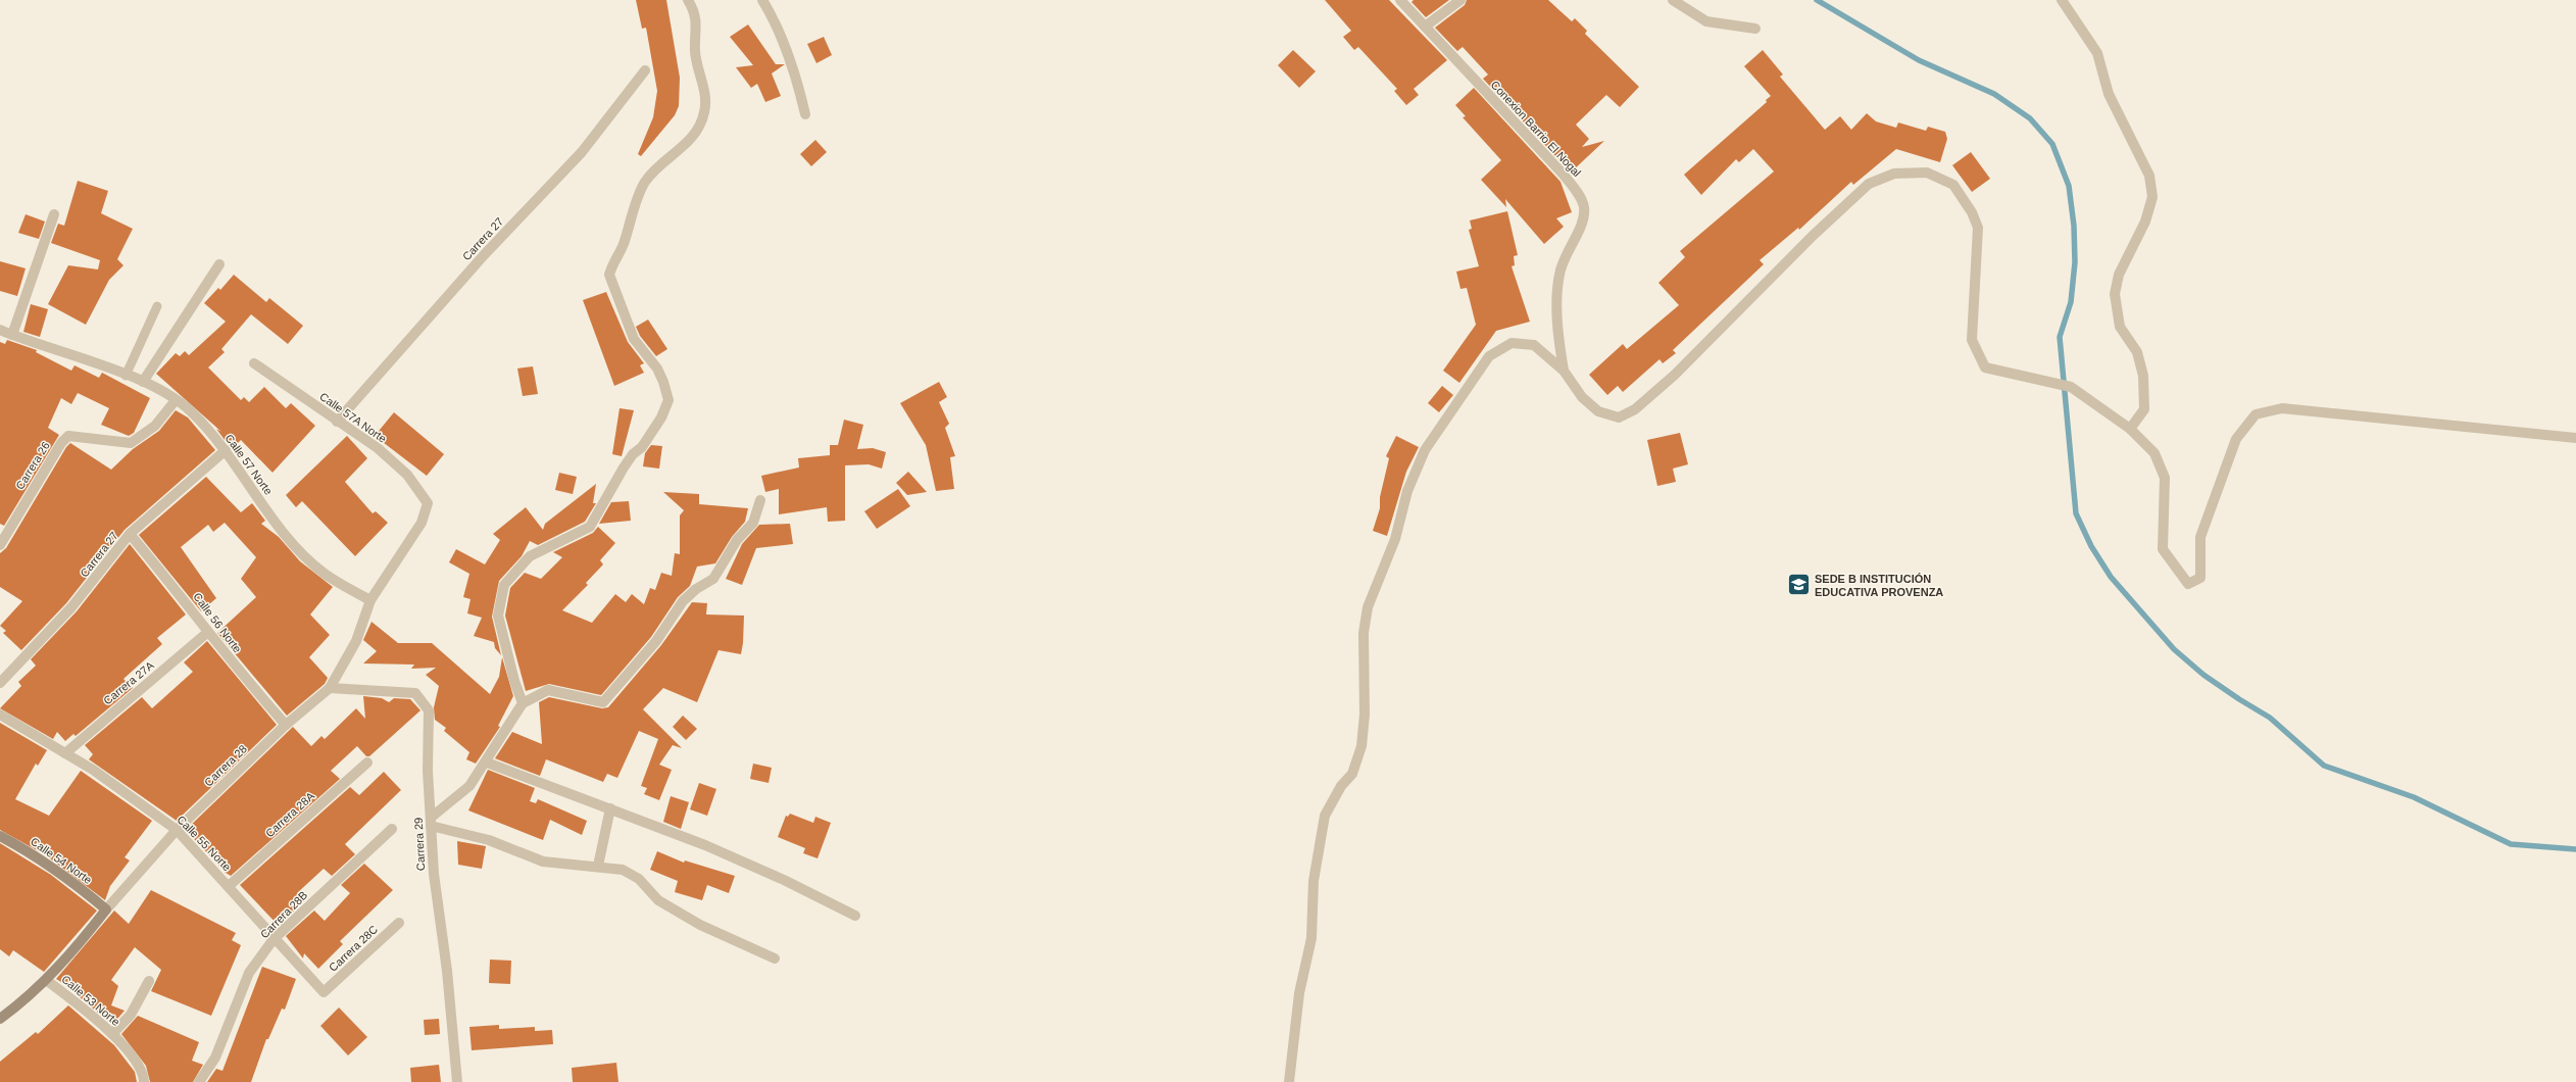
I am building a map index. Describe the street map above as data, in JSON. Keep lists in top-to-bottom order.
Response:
{
  "streets": {
    "street": [
      "Conexion Barrio El Nogal",
      "Carrera 27",
      "Calle 57A Norte",
      "Calle 57 Norte",
      "Carrera 26",
      "Calle 56 Norte",
      "Carrera 27A",
      "Carrera 28",
      "Carrera 28A",
      "Calle 55 Norte",
      "Carrera 29",
      "Calle 54 Norte",
      "Carrera 28B",
      "Carrera 28C",
      "Calle 53 Norte"
    ]
  },
  "crossings": [
    ["Carrera 27", "Calle 57A Norte"],
    ["Carrera 27", "Calle 57 Norte"],
    ["Carrera 27", "Calle 56 Norte"],
    ["Calle 57A Norte", "Carrera 28"],
    ["Calle 57 Norte", "Carrera 26"],
    ["Calle 57 Norte", "Carrera 28"],
    ["Calle 56 Norte", "Carrera 27A"],
    ["Calle 56 Norte", "Carrera 28"],
    ["Carrera 27A", "Calle 55 Norte"],
    ["Carrera 28", "Calle 55 Norte"],
    ["Carrera 28", "Carrera 29"],
    ["Carrera 28", "Calle 54 Norte"],
    ["Carrera 28", "Calle 53 Norte"],
    ["Carrera 28A", "Calle 55 Norte"],
    ["Calle 55 Norte", "Carrera 28B"],
    ["Calle 55 Norte", "Carrera 28C"]
  ],
  "places": {
    "school or university": ["SEDE B INSTITUCIÓN EDUCATIVA PROVENZA"]
  }
}
